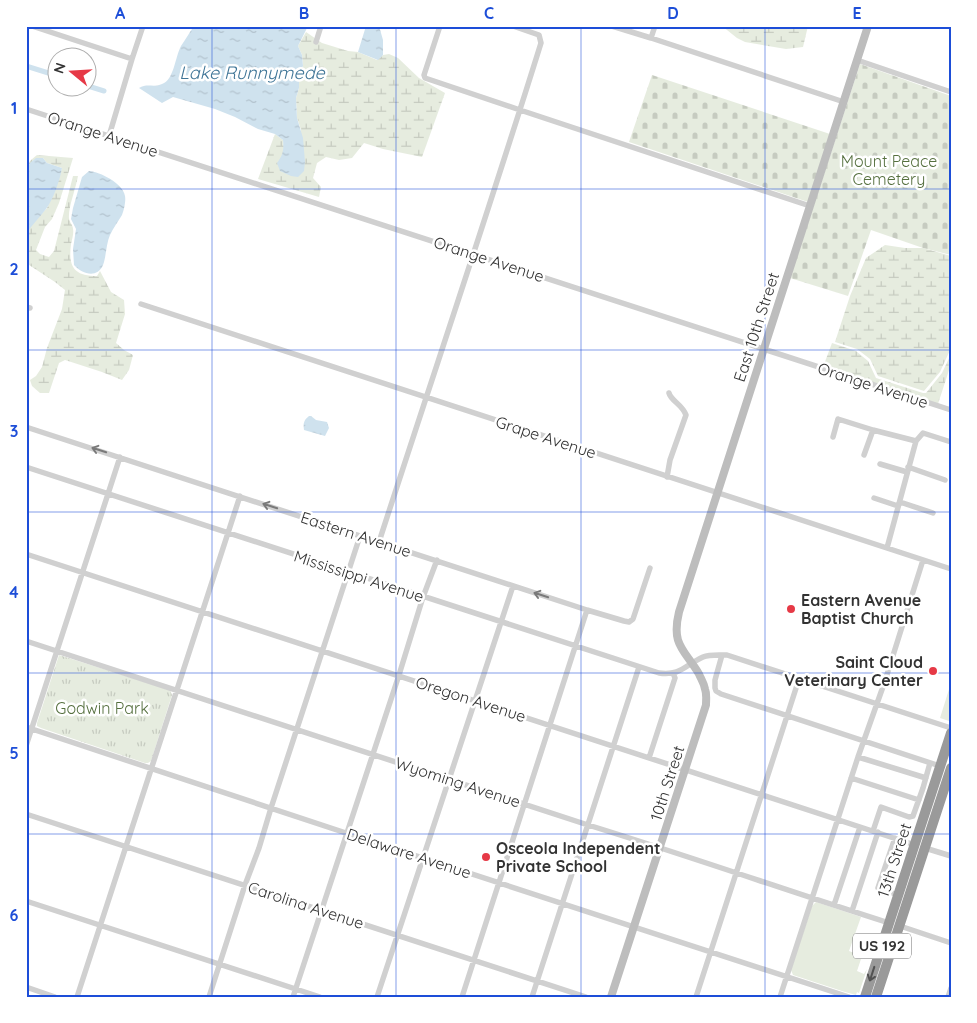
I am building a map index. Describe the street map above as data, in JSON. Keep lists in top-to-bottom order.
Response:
{
  "streets": {
    "highway": ["13th Street", "US 192"],
    "street": [
      "Orange Avenue",
      "East 10th Street",
      "Grape Avenue",
      "Eastern Avenue",
      "Mississippi Avenue",
      "Oregon Avenue",
      "Wyoming Avenue",
      "10th Street",
      "Delaware Avenue",
      "Carolina Avenue"
    ]
  },
  "crossings": [
    ["Orange Avenue", "East 10th Street"],
    ["East 10th Street", "Grape Avenue"],
    ["East 10th Street", "10th Street"],
    ["Oregon Avenue", "10th Street"],
    ["Oregon Avenue", "13th Street"],
    ["Wyoming Avenue", "10th Street"],
    ["Wyoming Avenue", "13th Street"],
    ["10th Street", "Delaware Avenue"]
  ],
  "one_way": ["Eastern Avenue"],
  "water": ["Lake Runnymede"],
  "parks": ["Mount Peace Cemetery", "Godwin Park"],
  "places": ["Eastern Avenue Baptist Church", "Saint Cloud Veterinary Center", "Osceola Independent Private School"],
  "north": "left",
  "grid": {
    "columns": [
      "A",
      "B",
      "C",
      "D",
      "E"
    ],
    "rows": [
      "1",
      "2",
      "3",
      "4",
      "5",
      "6"
    ]
  }
}
